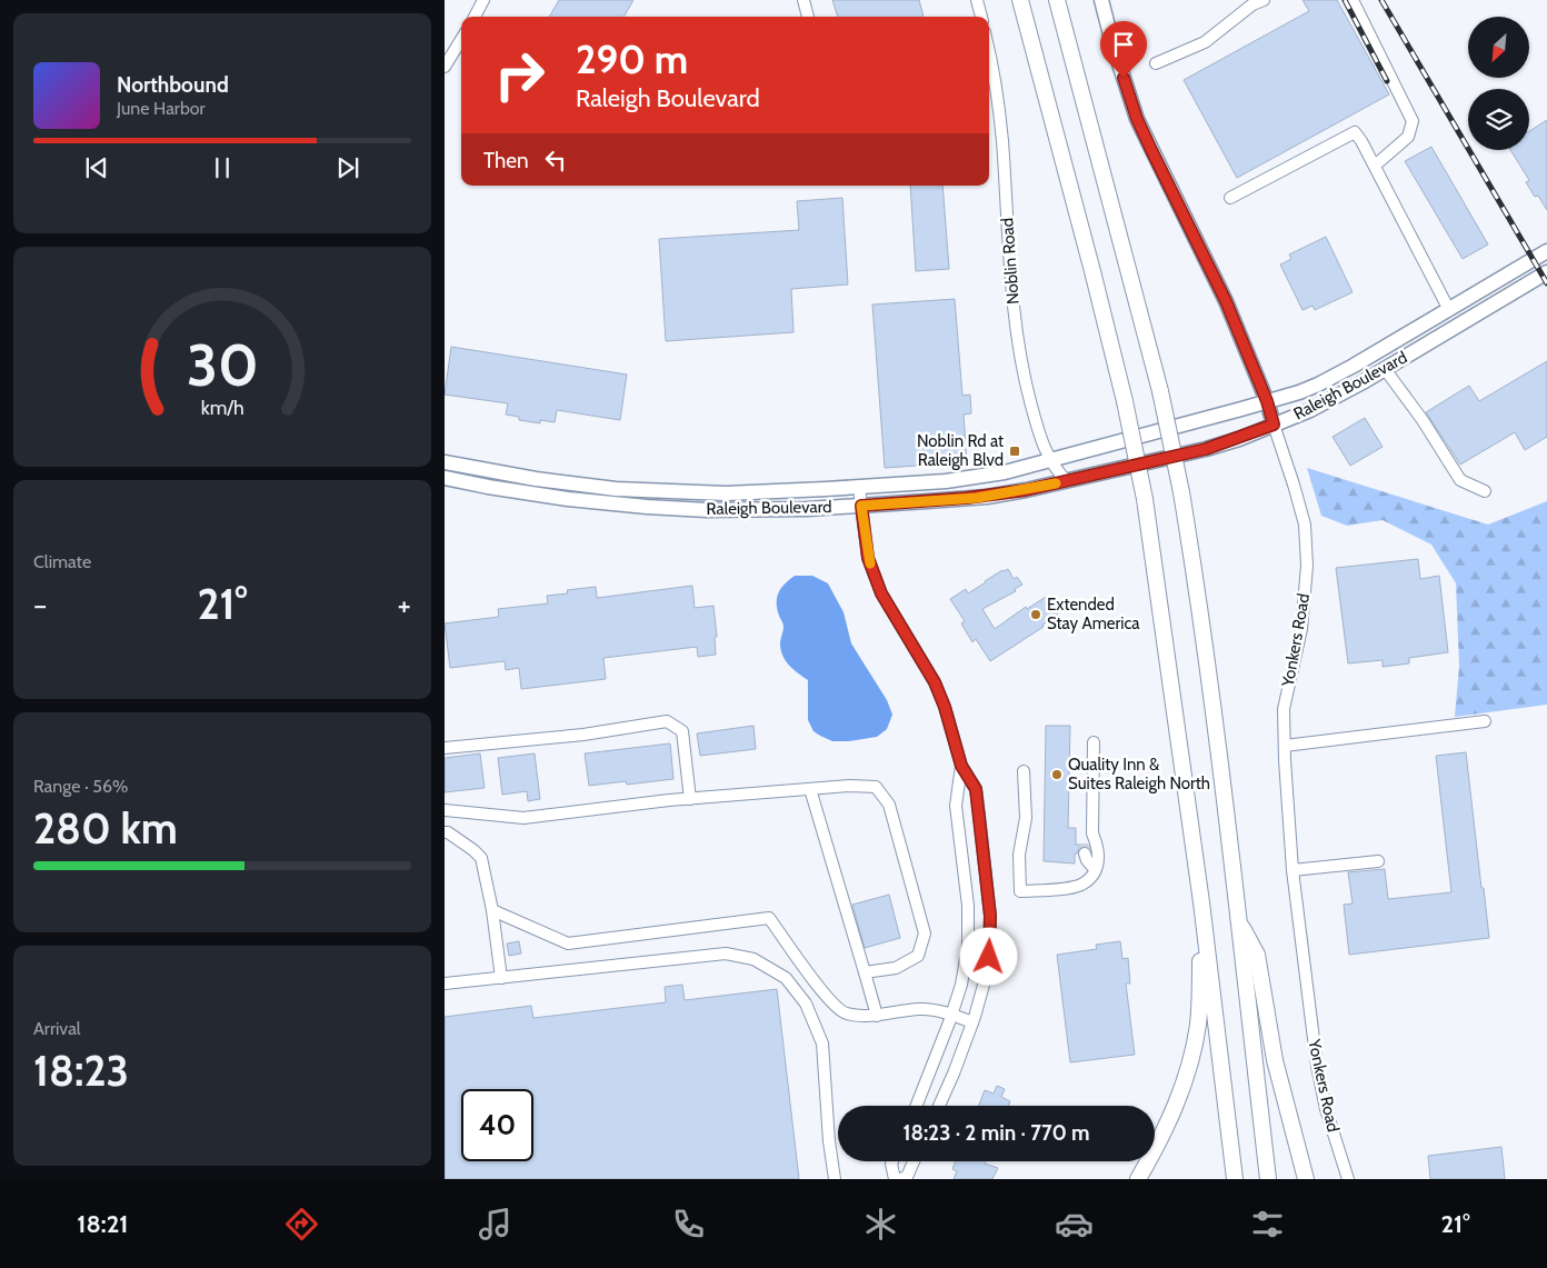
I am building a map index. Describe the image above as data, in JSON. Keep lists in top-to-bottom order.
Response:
{
  "streets": {
    "main road": ["Raleigh Boulevard", "Yonkers Road"],
    "street": ["Noblin Road"]
  },
  "crossings": [
    ["Noblin Road", "Raleigh Boulevard"],
    ["Raleigh Boulevard", "Yonkers Road"]
  ],
  "places": {
    "transit": ["Noblin Rd at Raleigh Blvd"],
    "other": ["Extended Stay America", "Quality Inn & Suites Raleigh North"]
  },
  "north": "bottom left",
  "page": {
    "turn": ["290 m", "Raleigh Boulevard"],
    "song": ["Northbound", "June Harbor"],
    "then": "Then",
    "tile": [
      "Climate",
      ["Range · 56%", "280 km"],
      ["Arrival", "18:23"]
    ],
    "heat": ["−", "21°", "+"],
    "limit": "40",
    "trip": "18:23 · 2 min · 770 m",
    "tabs": ["18:21", "21°"],
    "gauge": ["30", "km/h"]
  }
}
